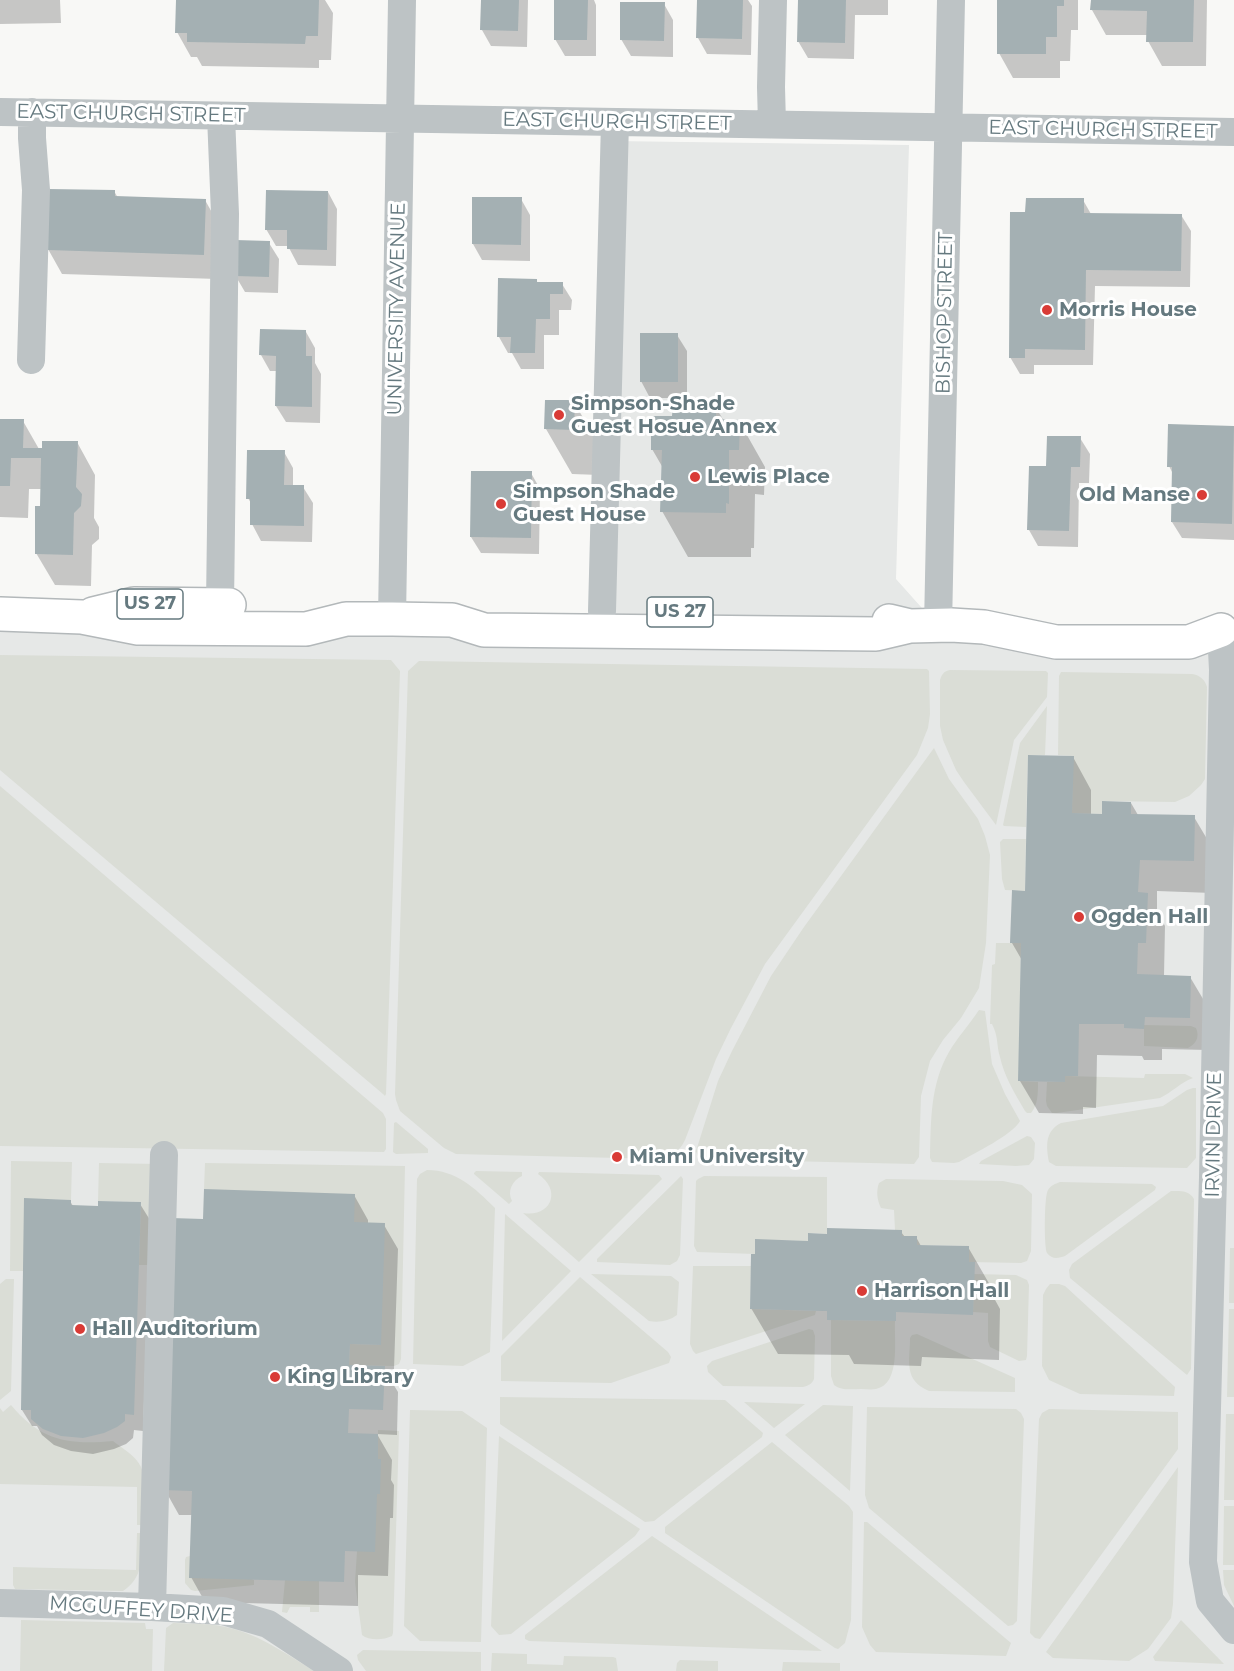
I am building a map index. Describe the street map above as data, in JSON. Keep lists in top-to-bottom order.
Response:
{
  "streets": {
    "highway": ["US 27"],
    "street": [
      "EAST CHURCH STREET",
      "UNIVERSITY AVENUE",
      "BISHOP STREET",
      "IRVIN DRIVE",
      "MCGUFFEY DRIVE"
    ]
  },
  "crossings": [
    ["EAST CHURCH STREET", "UNIVERSITY AVENUE"],
    ["EAST CHURCH STREET", "BISHOP STREET"],
    ["UNIVERSITY AVENUE", "US 27"],
    ["BISHOP STREET", "US 27"],
    ["US 27", "IRVIN DRIVE"]
  ],
  "places": [
    "Morris House",
    "Simpson-Shade Guest Hosue Annex",
    "Lewis Place",
    "Old Manse",
    "Simpson Shade Guest House",
    "Ogden Hall",
    "Miami University",
    "Harrison Hall",
    "Hall Auditorium",
    "King Library"
  ]
}
